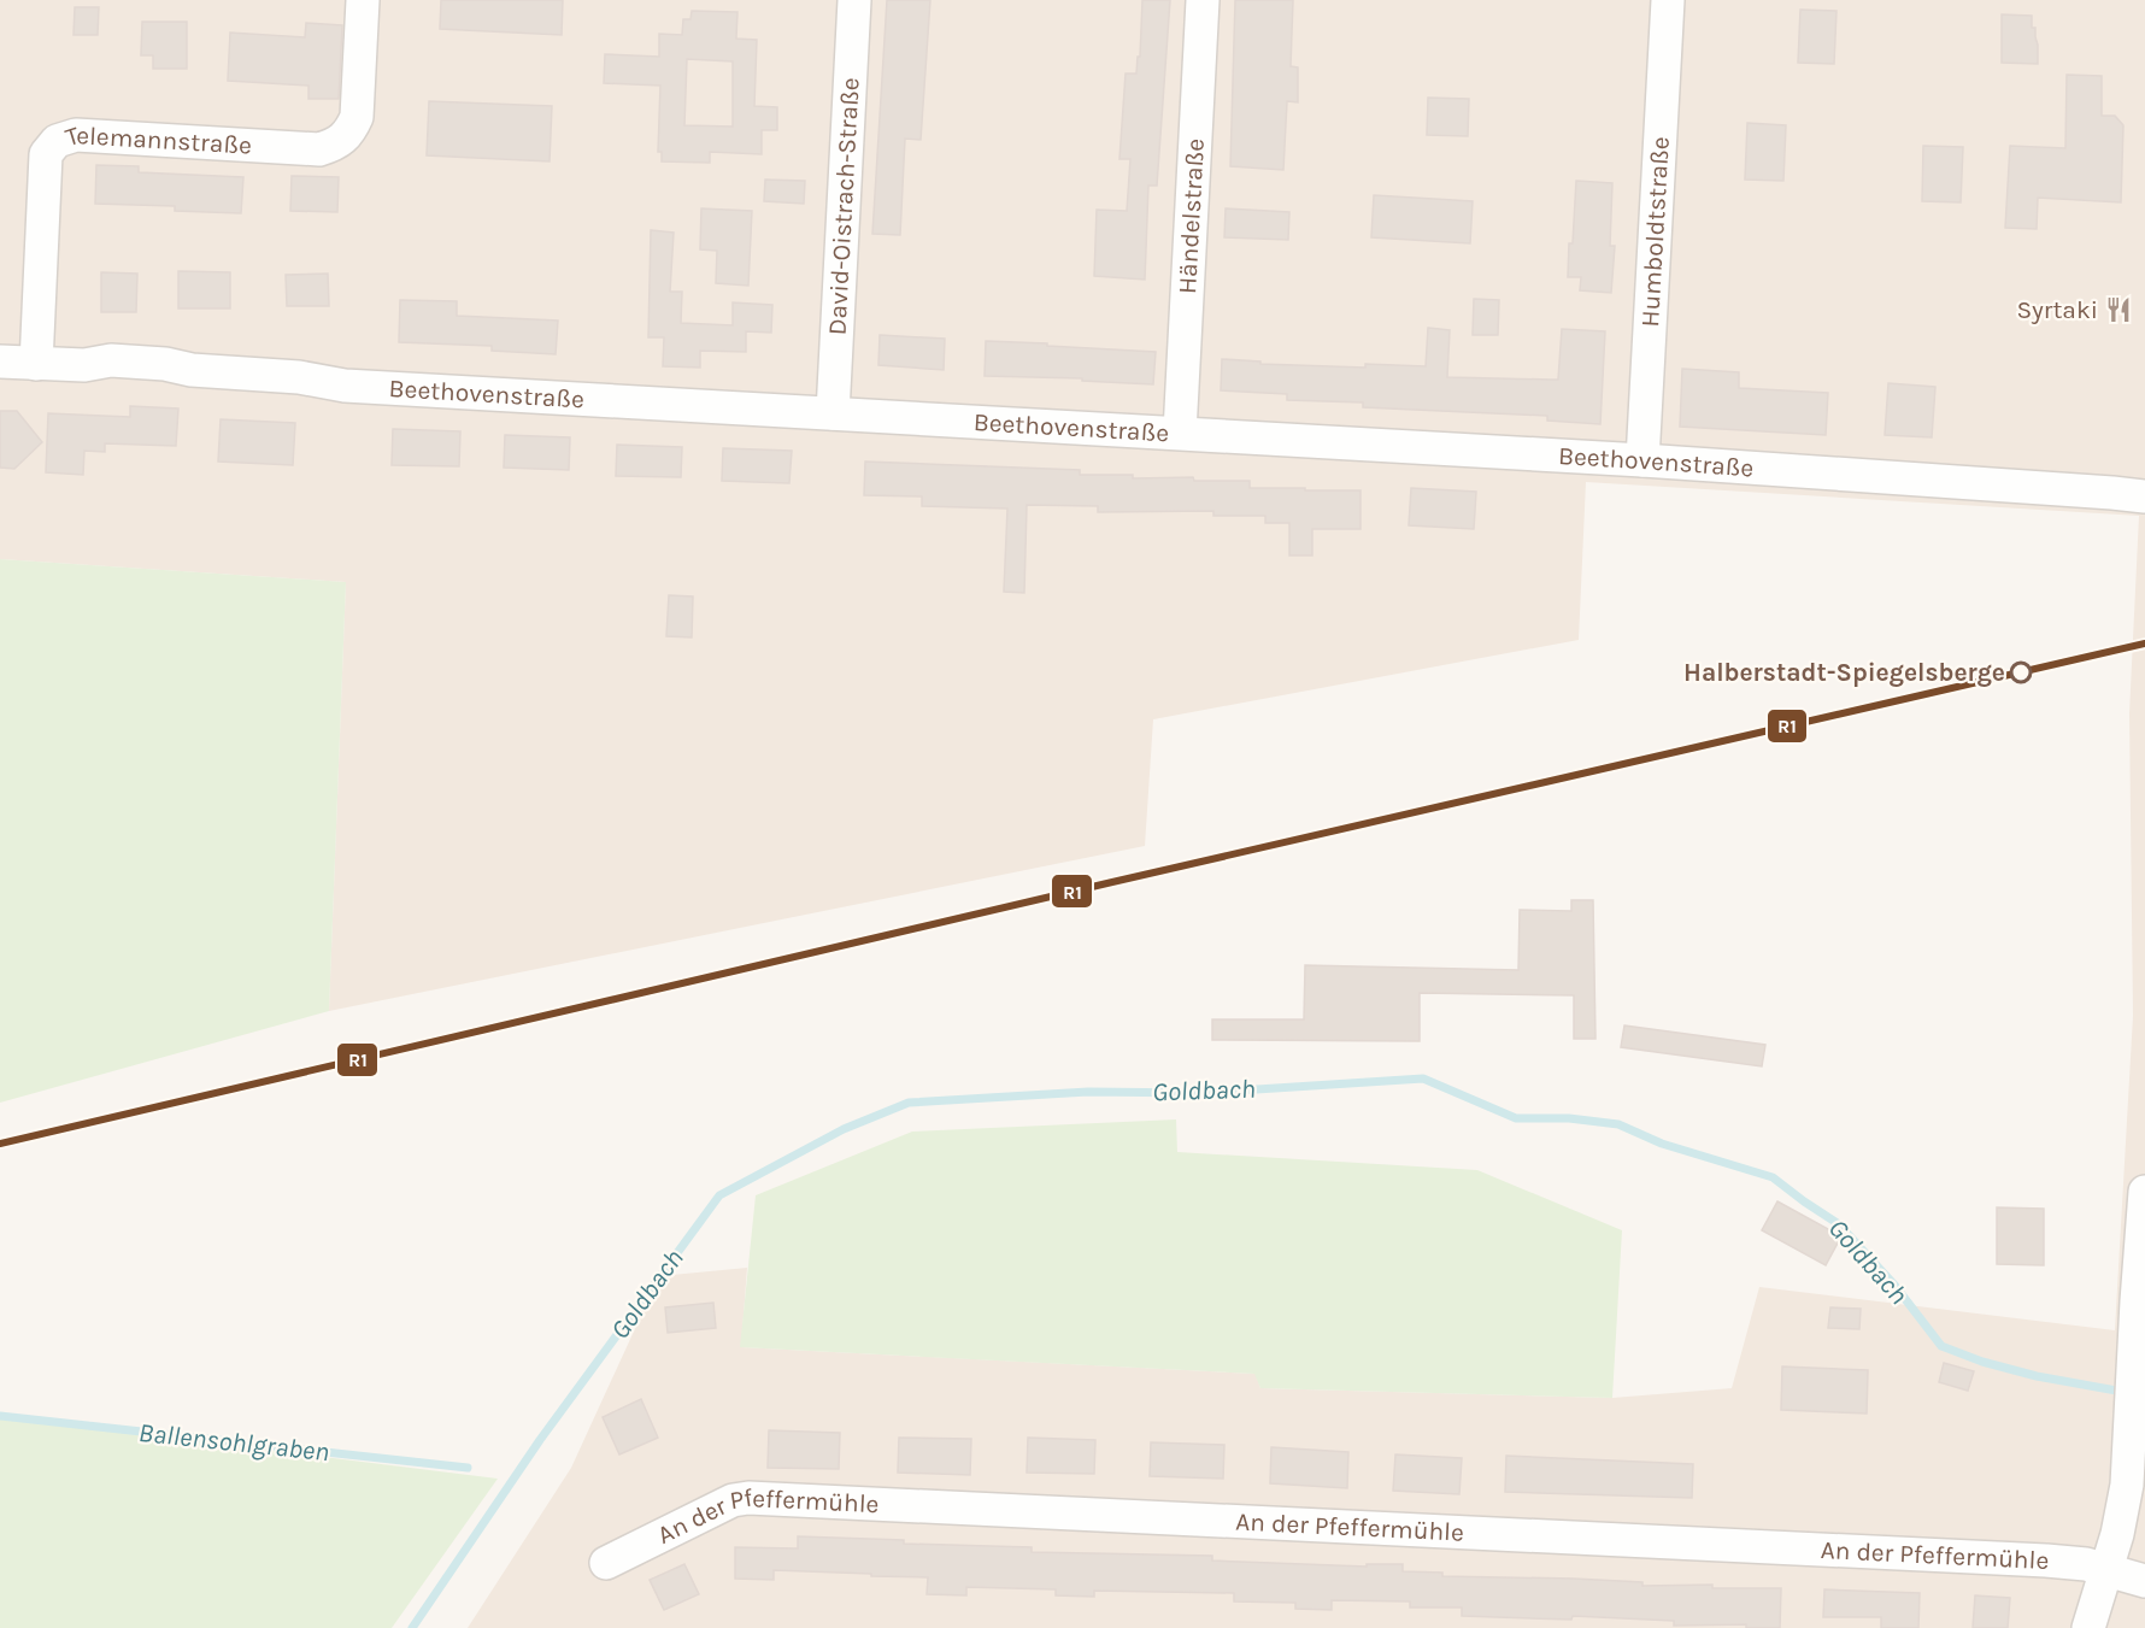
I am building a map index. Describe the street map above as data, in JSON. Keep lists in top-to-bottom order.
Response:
{
  "streets": {
    "street": [
      "Telemannstraße",
      "David-Oistrach-Straße",
      "Händelstraße",
      "Humboldtstraße",
      "Beethovenstraße",
      "An der Pfeffermühle"
    ]
  },
  "crossings": [
    ["Telemannstraße", "Beethovenstraße"],
    ["David-Oistrach-Straße", "Beethovenstraße"],
    ["Händelstraße", "Beethovenstraße"],
    ["Humboldtstraße", "Beethovenstraße"]
  ],
  "water": ["Goldbach", "Ballensohlgraben"],
  "places": {
    "restaurant": ["Syrtaki"],
    "other": ["Halberstadt-Spiegelsberge"]
  },
  "lines": ["transit line R1"]
}
